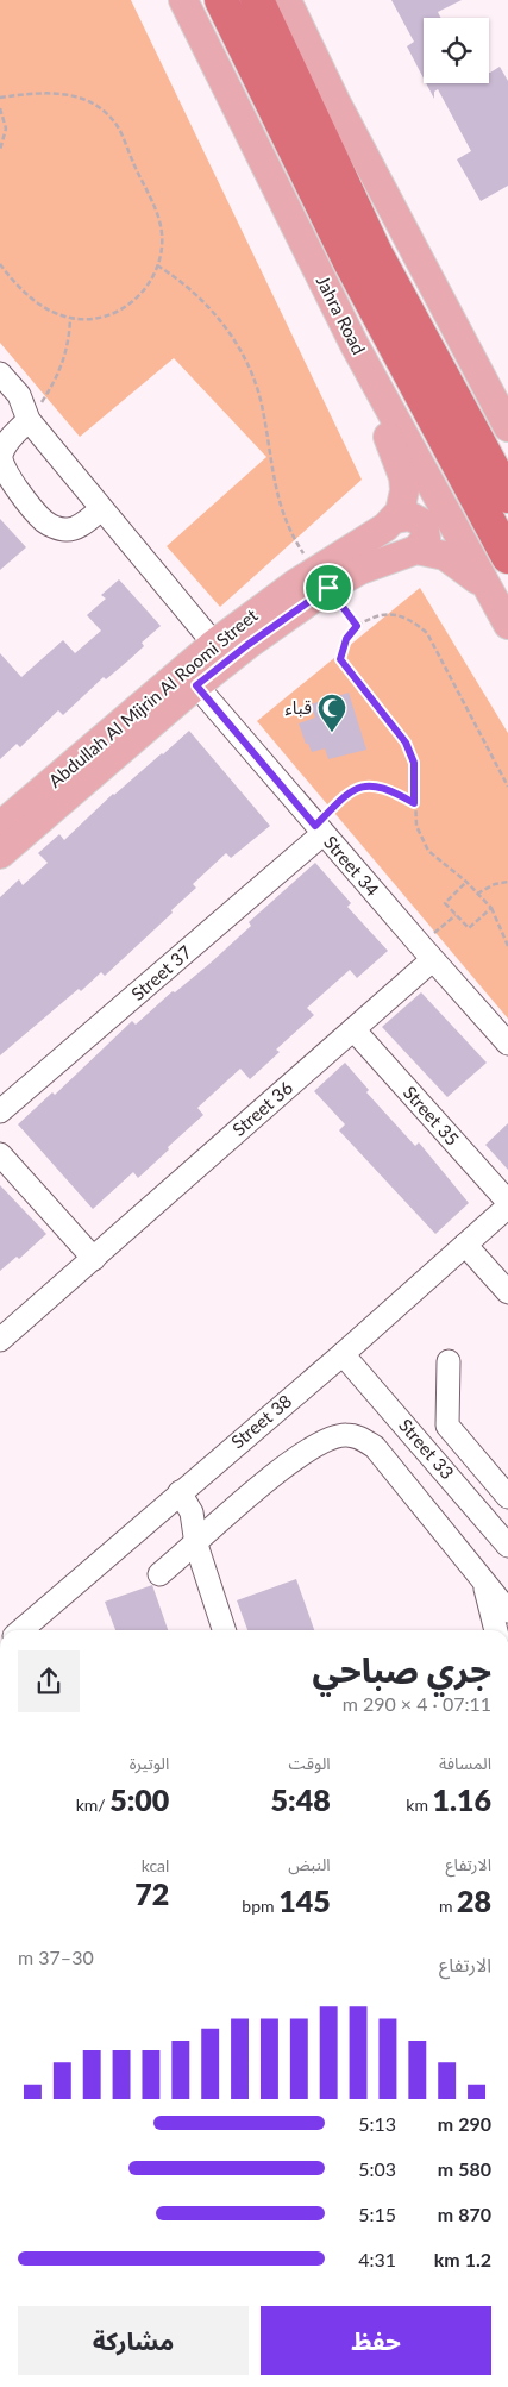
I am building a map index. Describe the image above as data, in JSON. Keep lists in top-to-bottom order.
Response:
{
  "streets": {
    "highway": ["Jahra Road"],
    "main road": ["Abdullah Al Mijrin Al Roomi Street"],
    "street": [
      "Street 34",
      "Street 37",
      "Street 36",
      "Street 35",
      "Street 38",
      "Street 33"
    ]
  },
  "crossings": [
    ["Abdullah Al Mijrin Al Roomi Street", "Street 34"],
    ["Street 34", "Street 37"],
    ["Street 34", "Street 36"],
    ["Street 36", "Street 35"],
    ["Street 38", "Street 33"]
  ],
  "places": {
    "mosque": ["قباء"]
  },
  "page": {
    "heading": ["جري صباحي", "07:11 · 4 × 290 m"],
    "stats": [
      ["المسافة", "1.16 km"],
      ["الوقت", "5:48"],
      ["الوتيرة", "5:00 /km"],
      ["الارتفاع", "28 m"],
      ["النبض", "145 bpm"],
      ["kcal", "72"]
    ],
    "chart": ["الارتفاع", "30–37 m"],
    "list": [
      {
        "name": "290 m",
        "note": "5:13"
      },
      {
        "name": "580 m",
        "note": "5:03"
      },
      {
        "name": "870 m",
        "note": "5:15"
      },
      {
        "name": "1.2 km",
        "note": "4:31"
      }
    ],
    "buttons": ["حفظ", "مشاركة"]
  }
}
